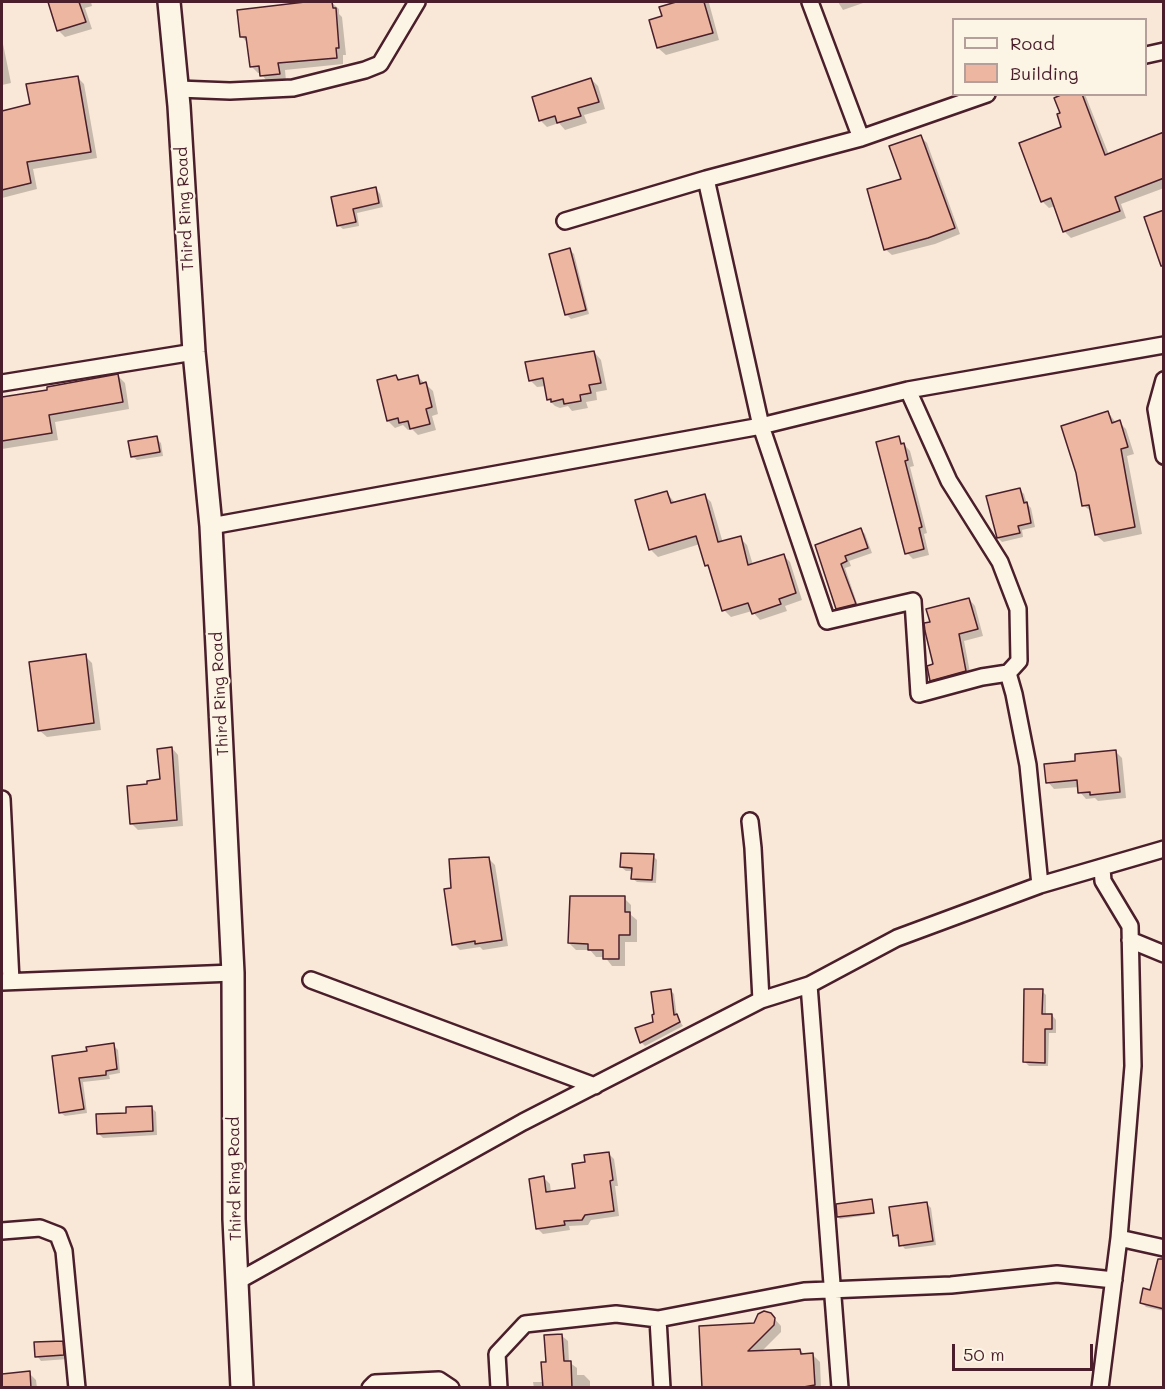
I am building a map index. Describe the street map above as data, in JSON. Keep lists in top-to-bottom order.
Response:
{
  "streets": {
    "street": ["Third Ring Road"]
  },
  "legend": ["Road", "Building"],
  "scale_bar": "50 m"
}
